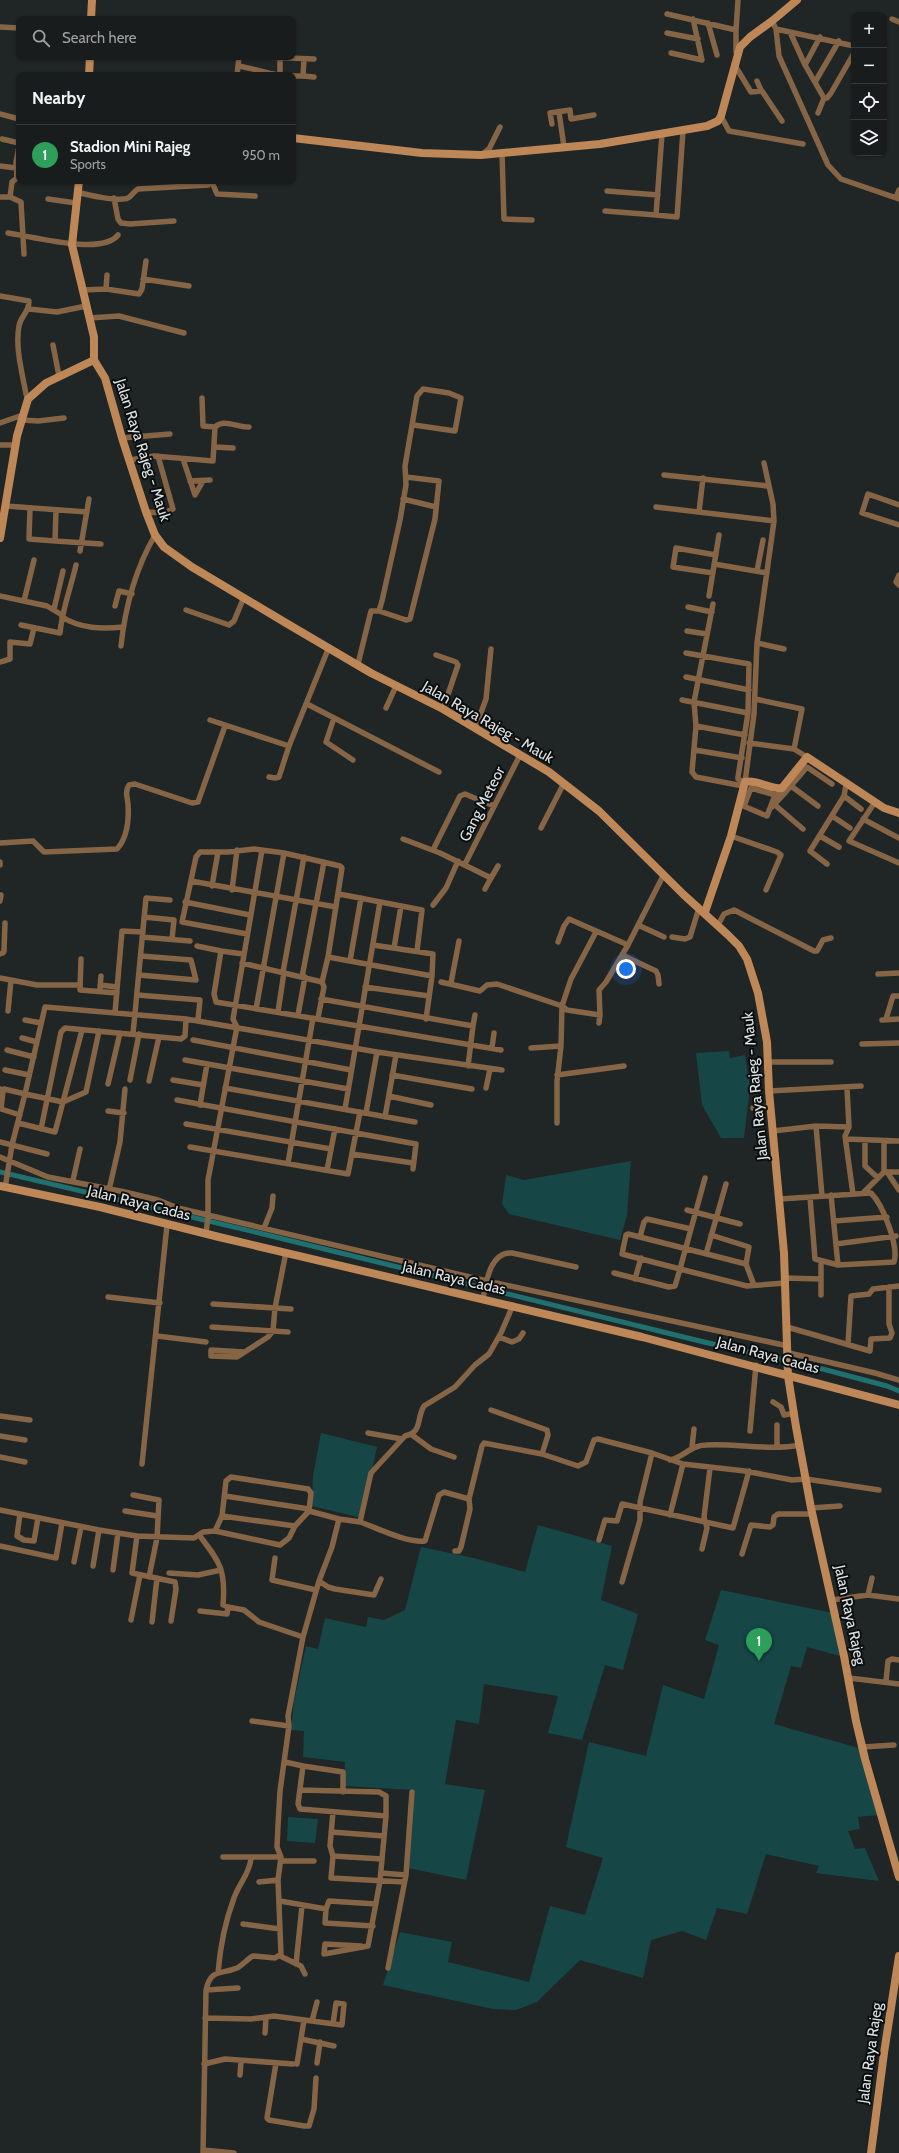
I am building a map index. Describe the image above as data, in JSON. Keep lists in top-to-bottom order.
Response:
{
  "streets": {
    "main road": ["Jalan Raya Rajeg - Mauk", "Jalan Raya Cadas", "Jalan Raya Rajeg"],
    "street": ["Gang Meteor"]
  },
  "crossings": [
    ["Jalan Raya Rajeg - Mauk", "Gang Meteor"],
    ["Jalan Raya Rajeg - Mauk", "Jalan Raya Rajeg"],
    ["Jalan Raya Cadas", "Jalan Raya Rajeg"]
  ],
  "page": {
    "map_buttons": ["+", "−"],
    "search": "Search here",
    "heading": "Nearby",
    "list": [
      {
        "mark": "1",
        "name": "Stadion Mini Rajeg",
        "note": "Sports",
        "value": "950 m"
      }
    ],
    "pins": "1"
  }
}
